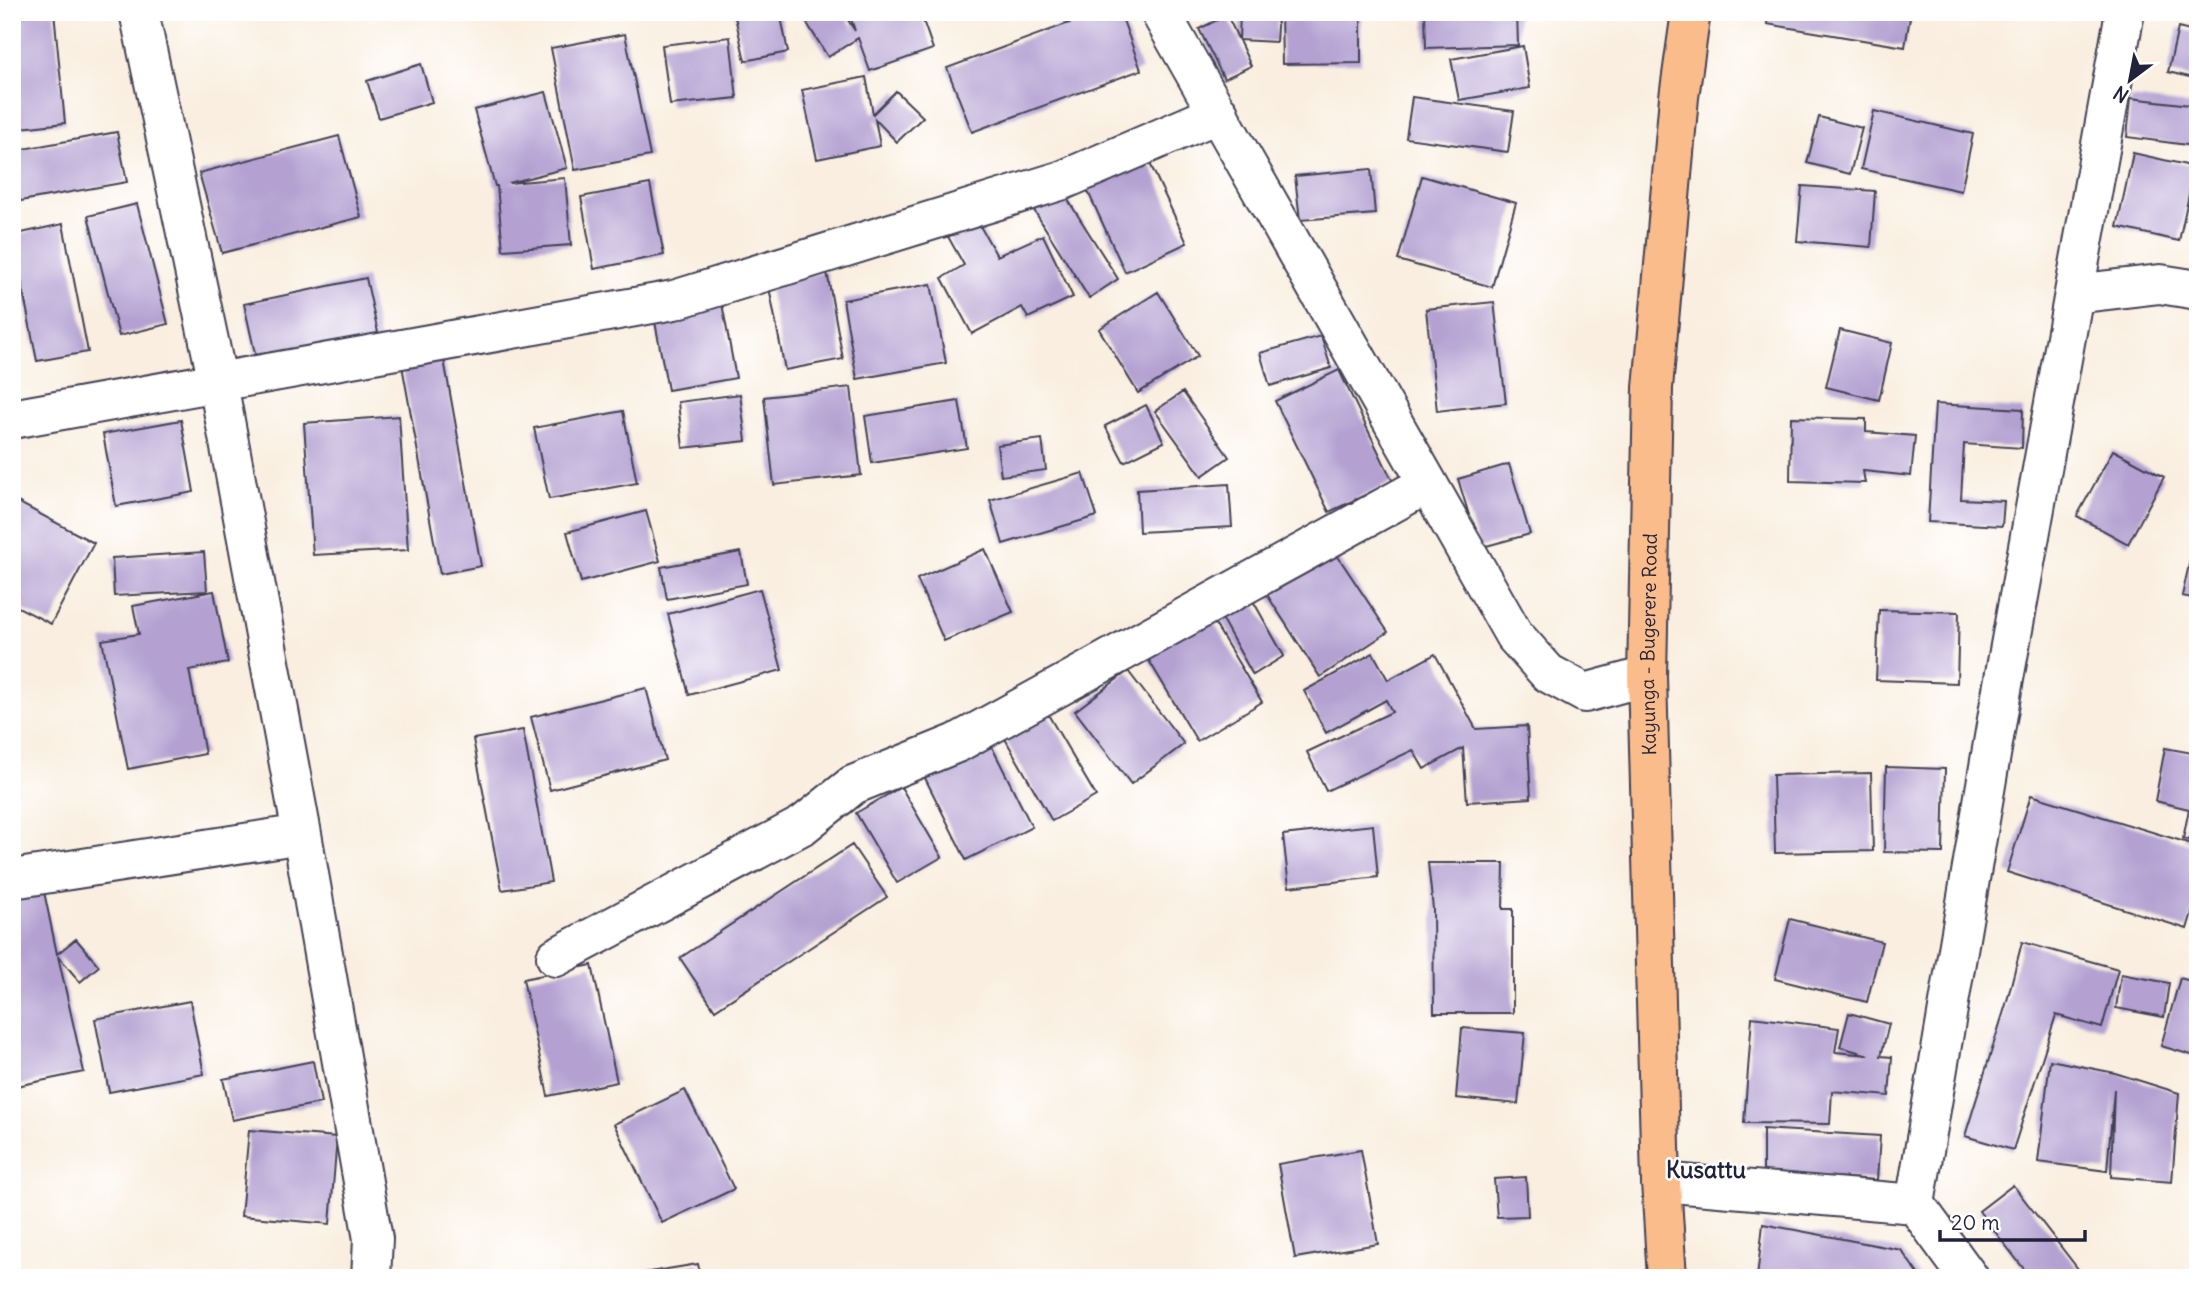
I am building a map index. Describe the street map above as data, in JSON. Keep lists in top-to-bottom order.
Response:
{
  "streets": {
    "main road": ["Kayunga - Bugerere Road"]
  },
  "districts": ["Kusattu"],
  "scale_bar": "20 m",
  "north": "bottom left"
}
